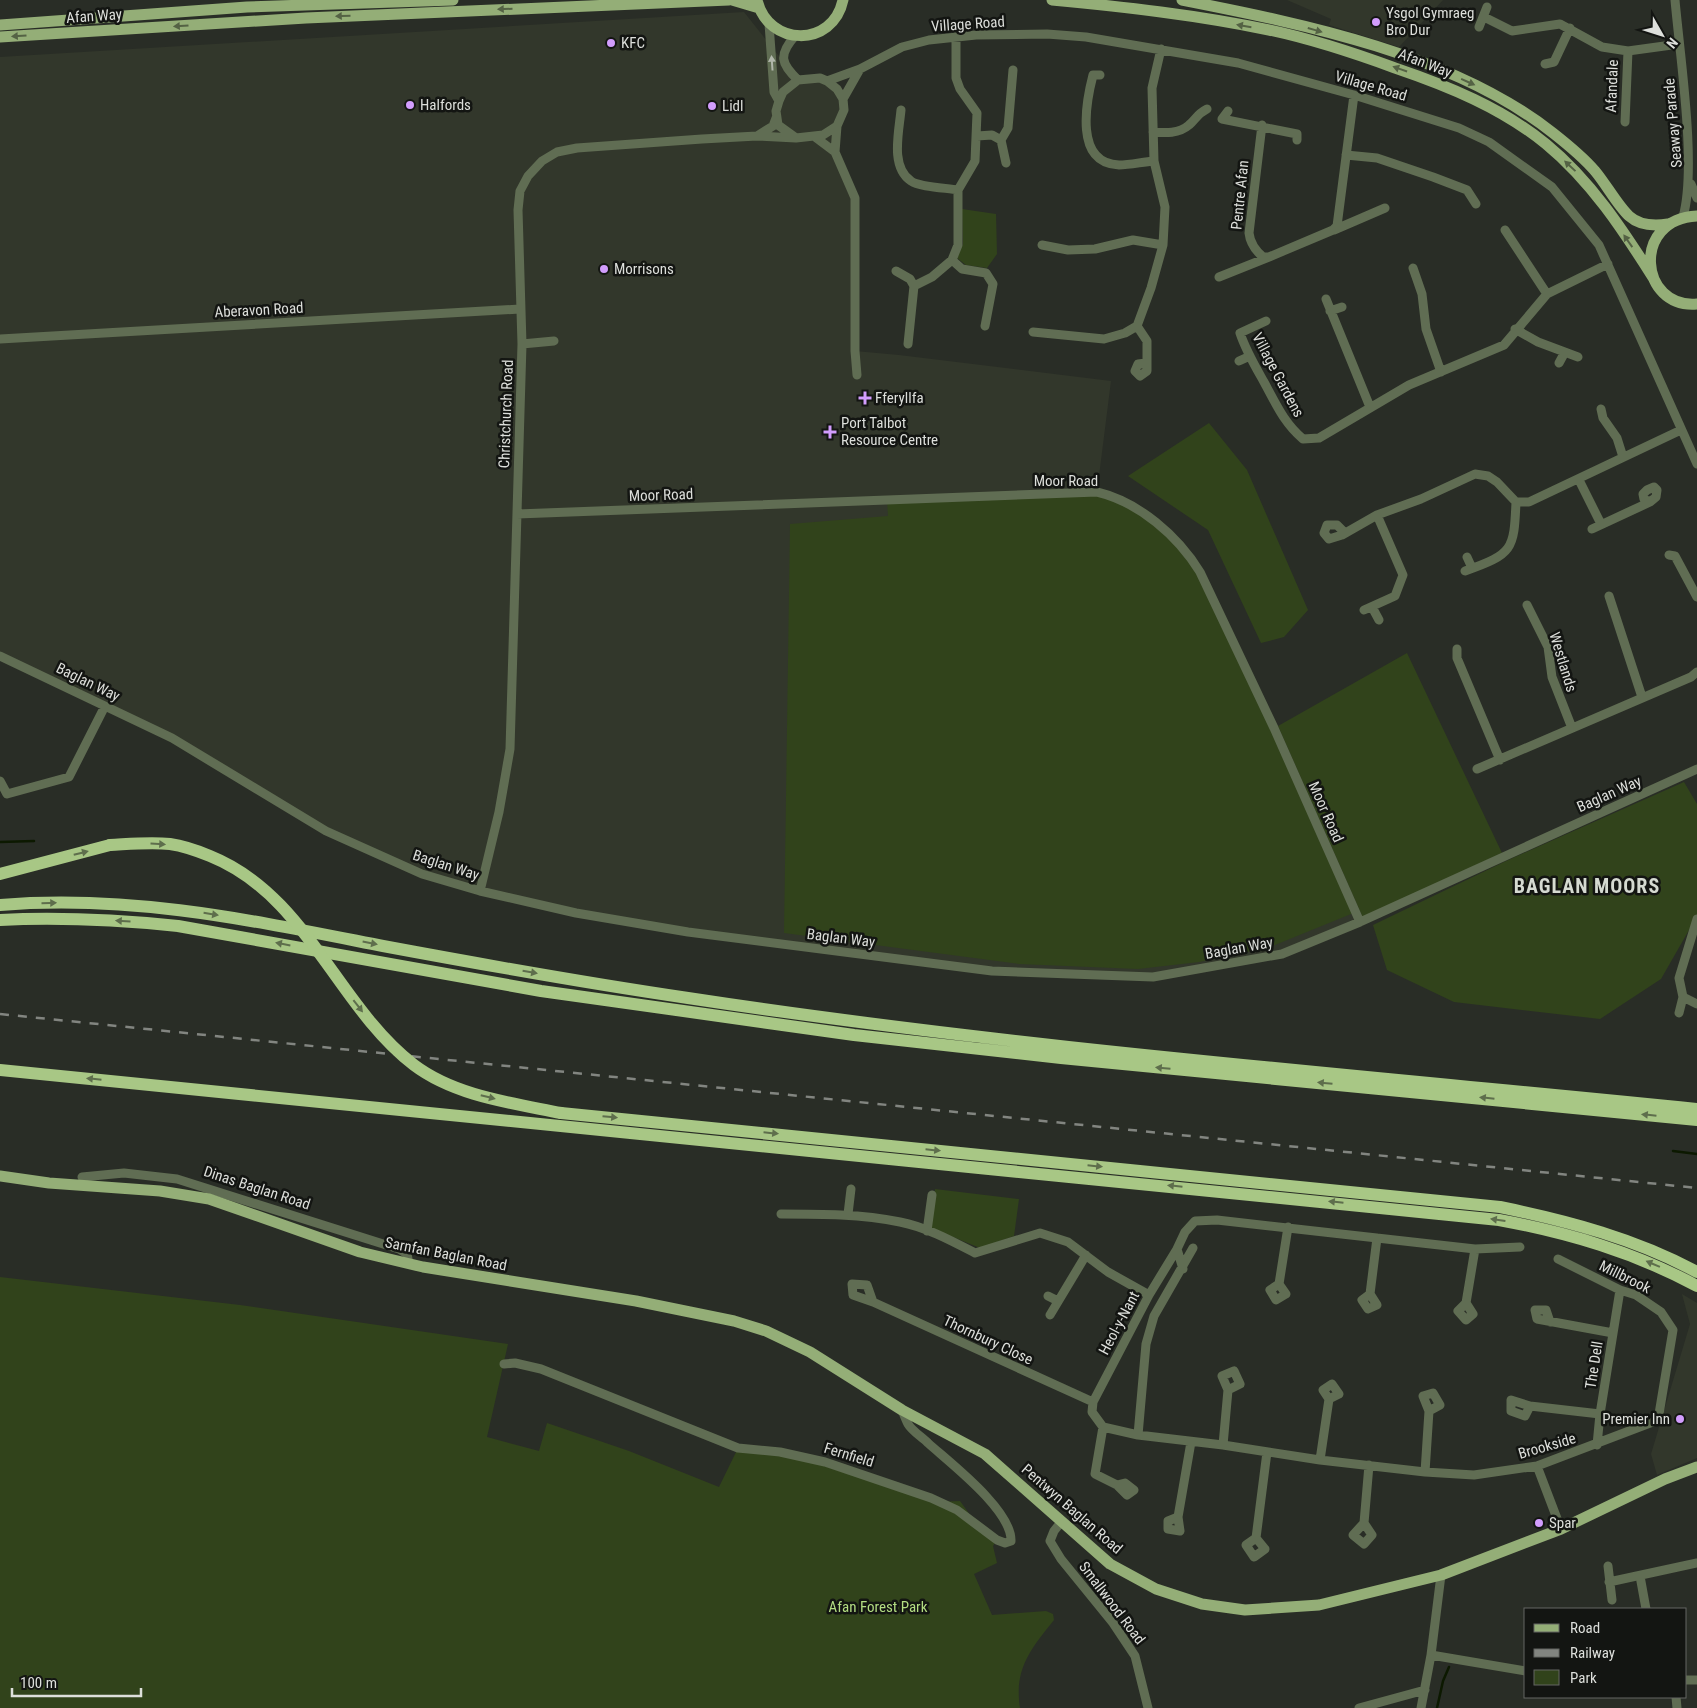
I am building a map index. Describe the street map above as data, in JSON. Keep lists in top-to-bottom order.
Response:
{
  "streets": {
    "main road": ["Afan Way", "Sarnfan Baglan Road", "Pentwyn Baglan Road"],
    "street": [
      "Village Road",
      "Afandale",
      "Seaway Parade",
      "Pentre Afan",
      "Aberavon Road",
      "Village Gardens",
      "Christchurch Road",
      "Moor Road",
      "Westlands",
      "Baglan Way",
      "Dinas Baglan Road",
      "Millbrook",
      "Heol-y-Nant",
      "Thornbury Close",
      "The Dell",
      "Brookside",
      "Fernfield",
      "Smallwood Road"
    ]
  },
  "crossings": [
    ["Village Road", "Village Gardens"],
    ["Village Road", "Christchurch Road"],
    ["Afandale", "Seaway Parade"],
    ["Aberavon Road", "Christchurch Road"],
    ["Christchurch Road", "Moor Road"],
    ["Christchurch Road", "Baglan Way"],
    ["Moor Road", "Baglan Way"],
    ["Dinas Baglan Road", "Sarnfan Baglan Road"],
    ["Sarnfan Baglan Road", "Pentwyn Baglan Road"],
    ["Millbrook", "The Dell"],
    ["Millbrook", "Brookside"],
    ["Heol-y-Nant", "Thornbury Close"],
    ["Heol-y-Nant", "Brookside"],
    ["The Dell", "Brookside"],
    ["Fernfield", "Pentwyn Baglan Road"],
    ["Pentwyn Baglan Road", "Smallwood Road"]
  ],
  "districts": ["BAGLAN MOORS"],
  "parks": ["Afan Forest Park"],
  "places": {
    "other": [
      "Ysgol Gymraeg Bro Dur",
      "KFC",
      "Halfords",
      "Lidl",
      "Morrisons",
      "Premier Inn",
      "Spar"
    ],
    "health": ["Fferyllfa", "Port Talbot Resource Centre"]
  },
  "legend": ["Road", "Railway", "Park"],
  "scale_bar": "100 m",
  "north": "bottom right"
}
